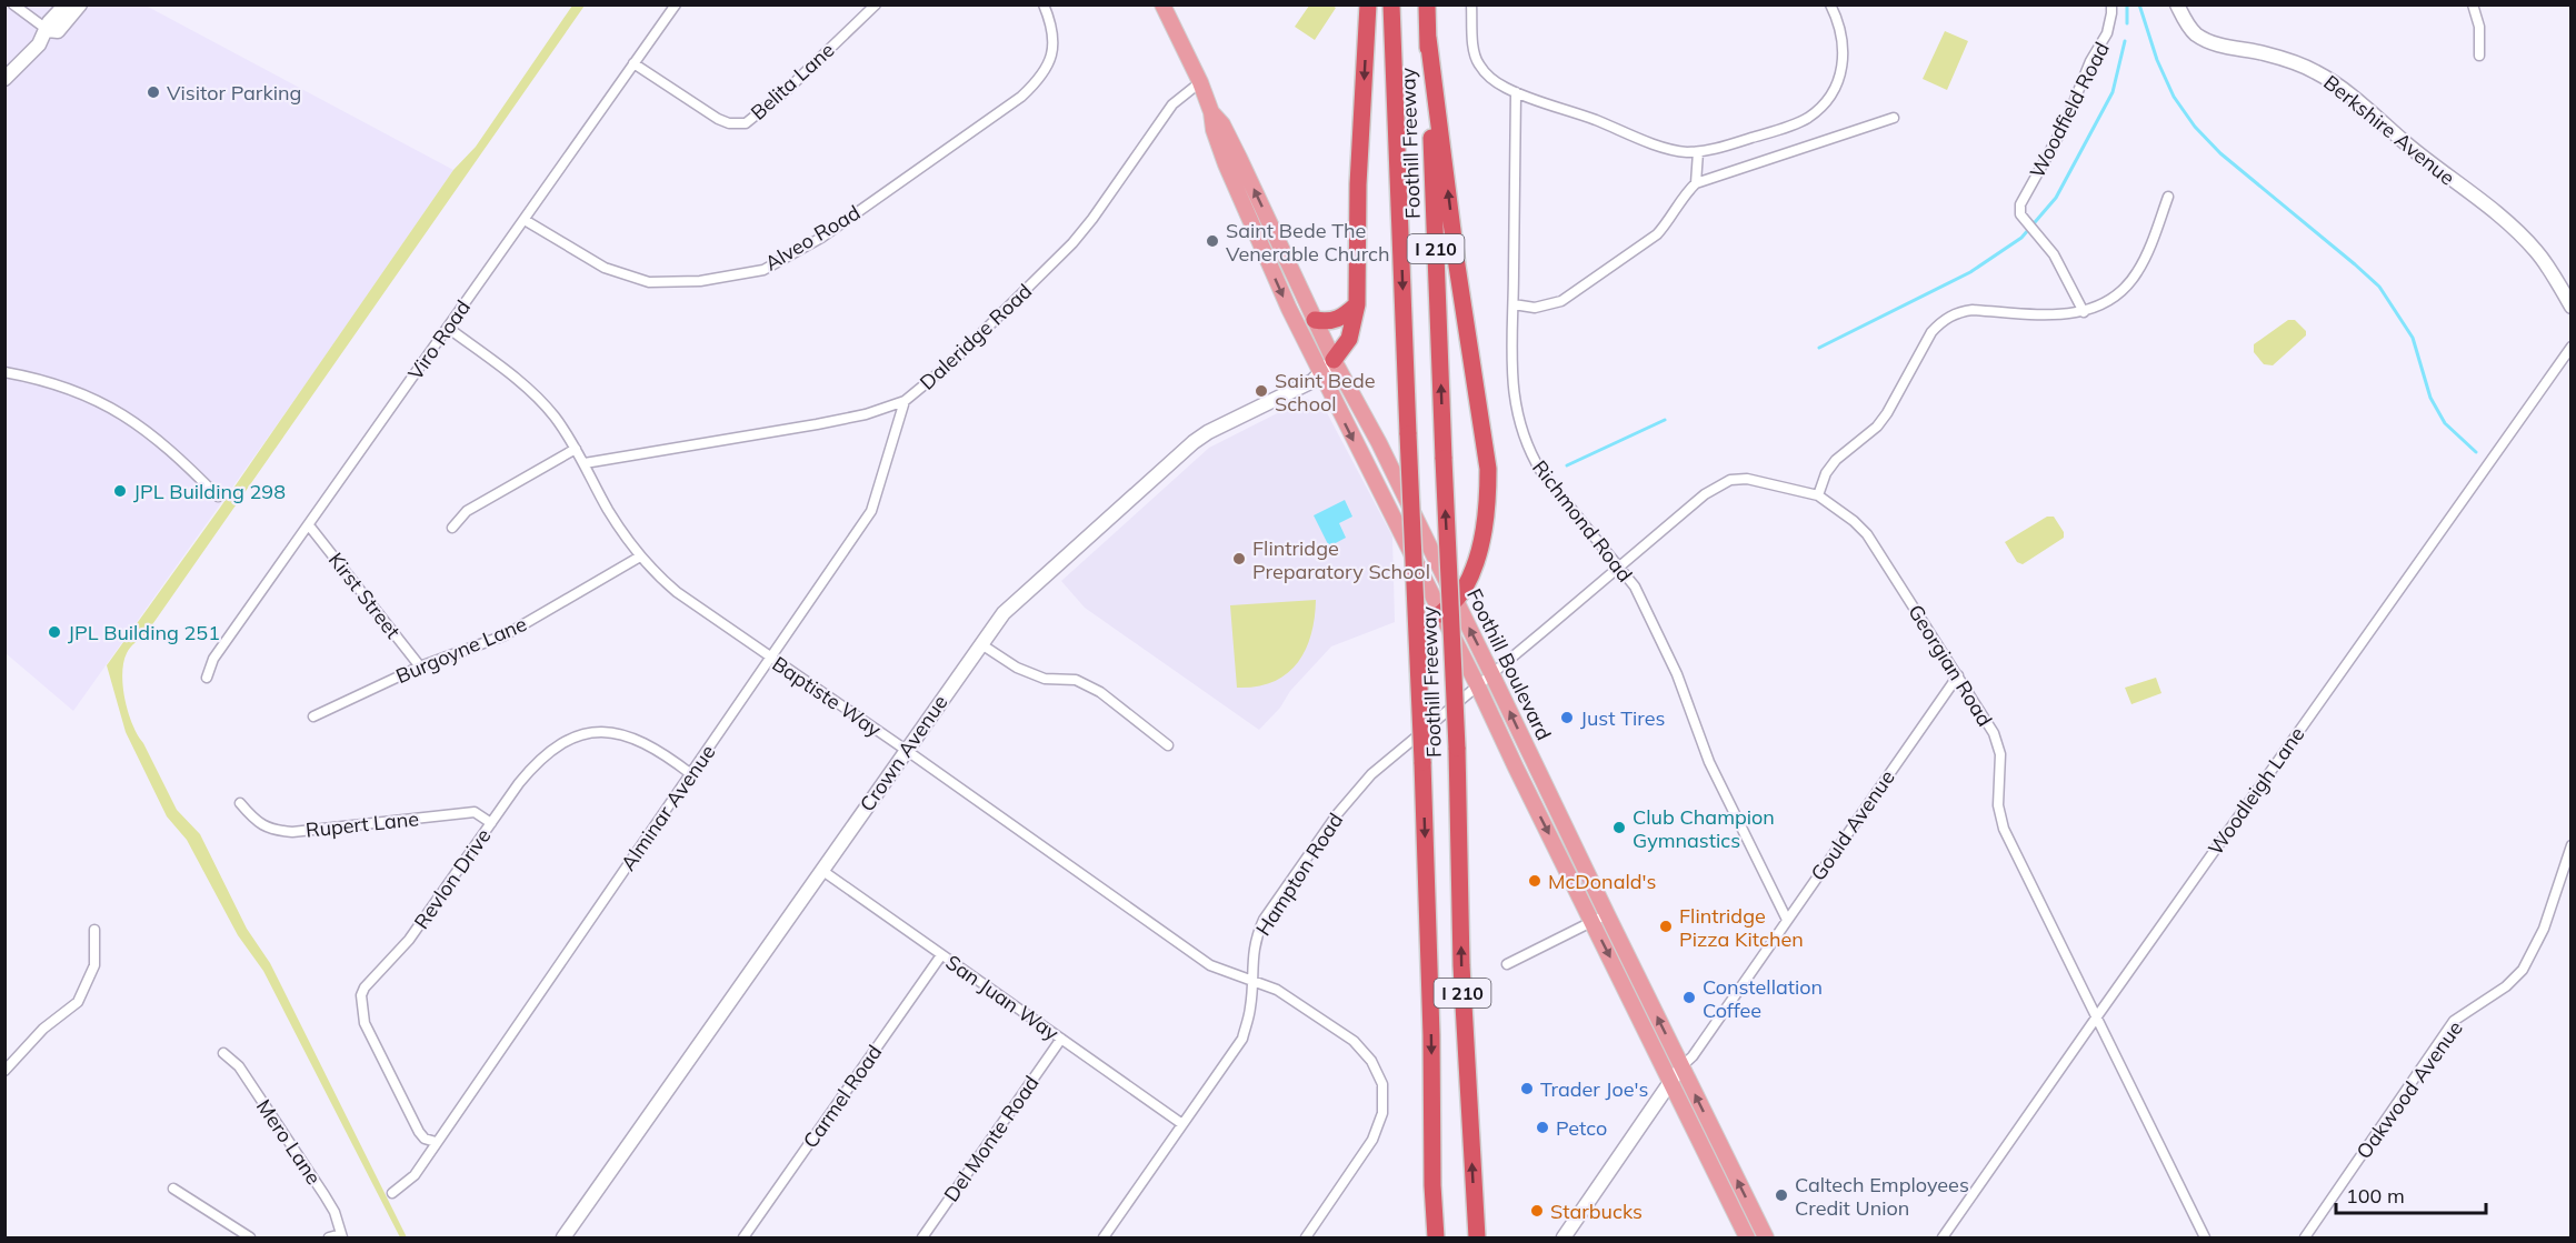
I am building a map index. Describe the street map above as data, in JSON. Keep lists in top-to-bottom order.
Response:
{
  "streets": {
    "highway": ["Foothill Freeway", "I 210"],
    "main road": ["Foothill Boulevard"],
    "street": [
      "Belita Lane",
      "Woodfield Road",
      "Berkshire Avenue",
      "Alveo Road",
      "Daleridge Road",
      "Viro Road",
      "Richmond Road",
      "Kirst Street",
      "Burgoyne Lane",
      "Georgian Road",
      "Baptiste Way",
      "Crown Avenue",
      "Woodleigh Lane",
      "Alminar Avenue",
      "Rupert Lane",
      "Gould Avenue",
      "Hampton Road",
      "Revlon Drive",
      "San Juan Way",
      "Oakwood Avenue",
      "Carmel Road",
      "Del Monte Road",
      "Mero Lane"
    ]
  },
  "crossings": [
    ["Belita Lane", "Viro Road"],
    ["Alveo Road", "Viro Road"],
    ["Daleridge Road", "Foothill Boulevard"],
    ["Daleridge Road", "Baptiste Way"],
    ["Daleridge Road", "Alminar Avenue"],
    ["Viro Road", "Kirst Street"],
    ["Viro Road", "Baptiste Way"],
    ["Richmond Road", "Georgian Road"],
    ["Richmond Road", "Gould Avenue"],
    ["Kirst Street", "Burgoyne Lane"],
    ["Burgoyne Lane", "Baptiste Way"],
    ["Foothill Boulevard", "Georgian Road"],
    ["Foothill Boulevard", "Crown Avenue"],
    ["Foothill Boulevard", "Gould Avenue"],
    ["Foothill Boulevard", "Hampton Road"],
    ["Georgian Road", "Woodleigh Lane"],
    ["Georgian Road", "Gould Avenue"],
    ["Georgian Road", "Hampton Road"],
    ["Baptiste Way", "Crown Avenue"],
    ["Baptiste Way", "Alminar Avenue"],
    ["Baptiste Way", "Hampton Road"],
    ["Crown Avenue", "San Juan Way"],
    ["Alminar Avenue", "Revlon Drive"],
    ["Rupert Lane", "Revlon Drive"],
    ["Hampton Road", "San Juan Way"],
    ["San Juan Way", "Carmel Road"],
    ["San Juan Way", "Del Monte Road"]
  ],
  "places": [
    "Visitor Parking",
    "Saint Bede The Venerable Church",
    "Saint Bede School",
    "JPL Building 298",
    "Flintridge Preparatory School",
    "JPL Building 251",
    "Just Tires",
    "Club Champion Gymnastics",
    "McDonald's",
    "Flintridge Pizza Kitchen",
    "Constellation Coffee",
    "Trader Joe's",
    "Petco",
    "Caltech Employees Credit Union",
    "Starbucks"
  ],
  "scale_bar": "100 m"
}
